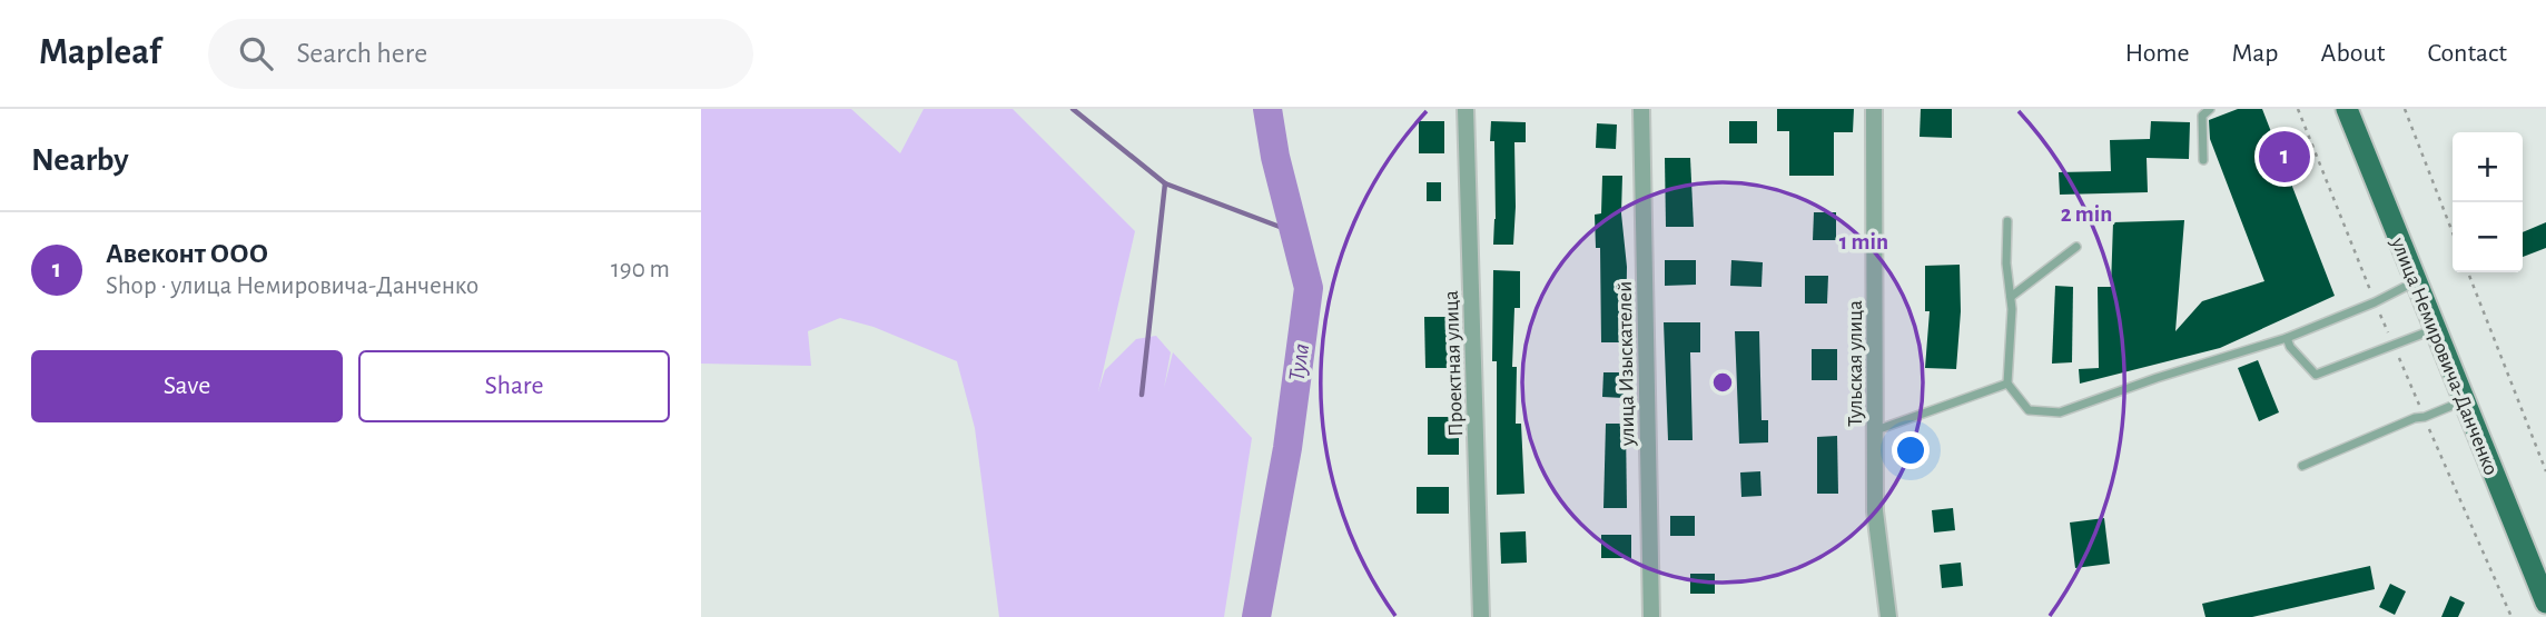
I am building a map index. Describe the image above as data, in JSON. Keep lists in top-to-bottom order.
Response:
{
  "streets": {
    "main road": ["улица Немировича-Данченко"],
    "street": ["Проектная улица", "улица Изыскателей", "Тульская улица"]
  },
  "water": ["Тула"],
  "page": {
    "header": "Mapleaf",
    "search": "Search here",
    "nav": [
      "Home",
      "Map",
      "About",
      "Contact"
    ],
    "heading": "Nearby",
    "pins": "1",
    "map_buttons": ["+", "−"],
    "list": [
      {
        "mark": "1",
        "name": "Авеконт ООО",
        "note": "Shop · улица Немировича-Данченко",
        "value": "190 m"
      }
    ],
    "buttons": ["Save", "Share"]
  },
  "rings": ["2 min", "1 min"]
}
